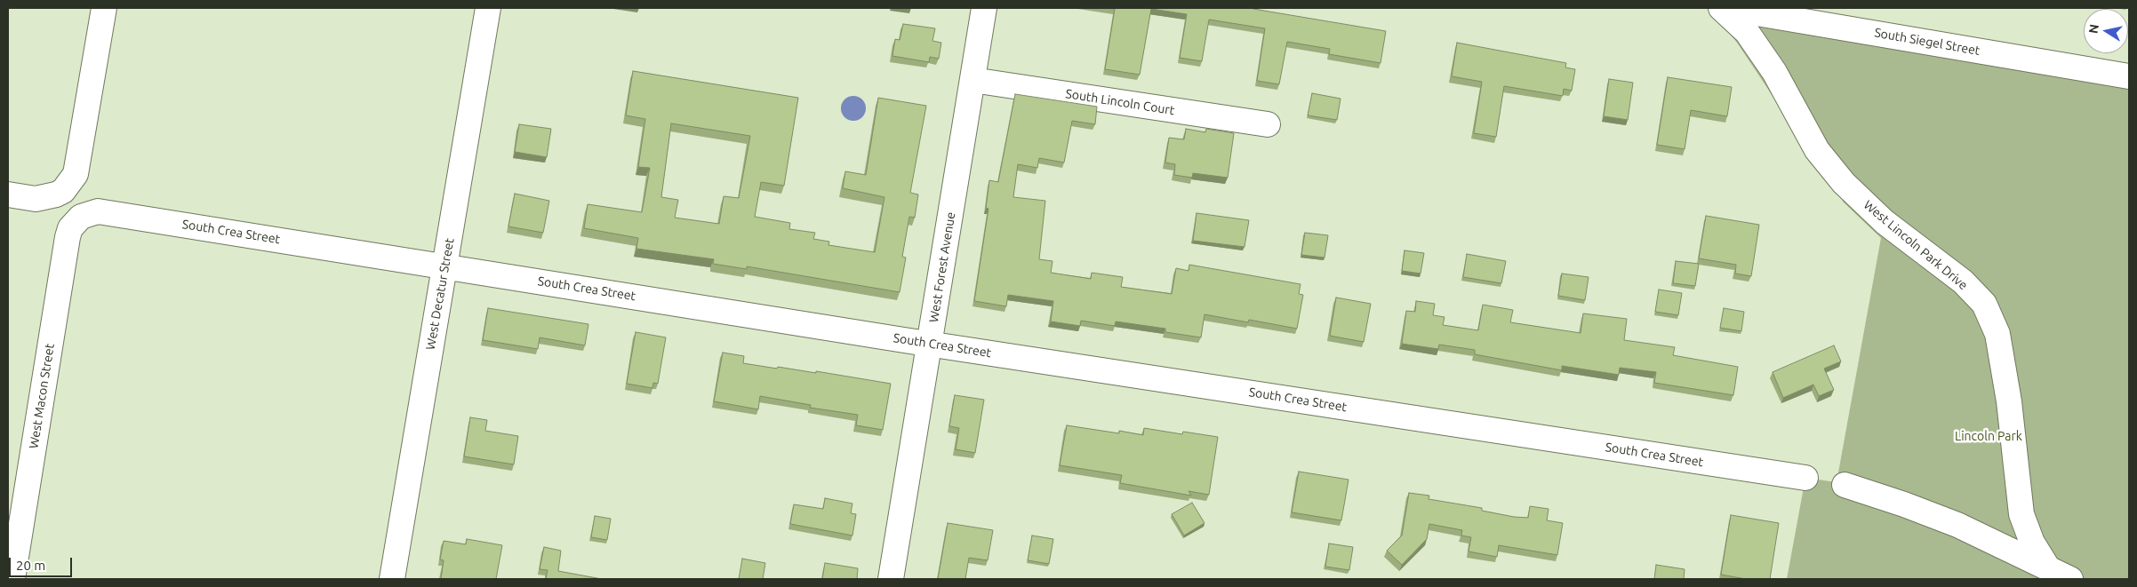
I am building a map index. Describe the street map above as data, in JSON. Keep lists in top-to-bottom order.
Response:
{
  "streets": {
    "street": [
      "South Siegel Street",
      "South Lincoln Court",
      "South Crea Street",
      "West Lincoln Park Drive",
      "West Forest Avenue",
      "West Decatur Street",
      "West Macon Street"
    ]
  },
  "crossings": [
    ["South Lincoln Court", "West Forest Avenue"],
    ["South Crea Street", "West Forest Avenue"],
    ["South Crea Street", "West Decatur Street"],
    ["South Crea Street", "West Macon Street"]
  ],
  "parks": ["Lincoln Park"],
  "scale_bar": "20 m",
  "north": "left"
}
